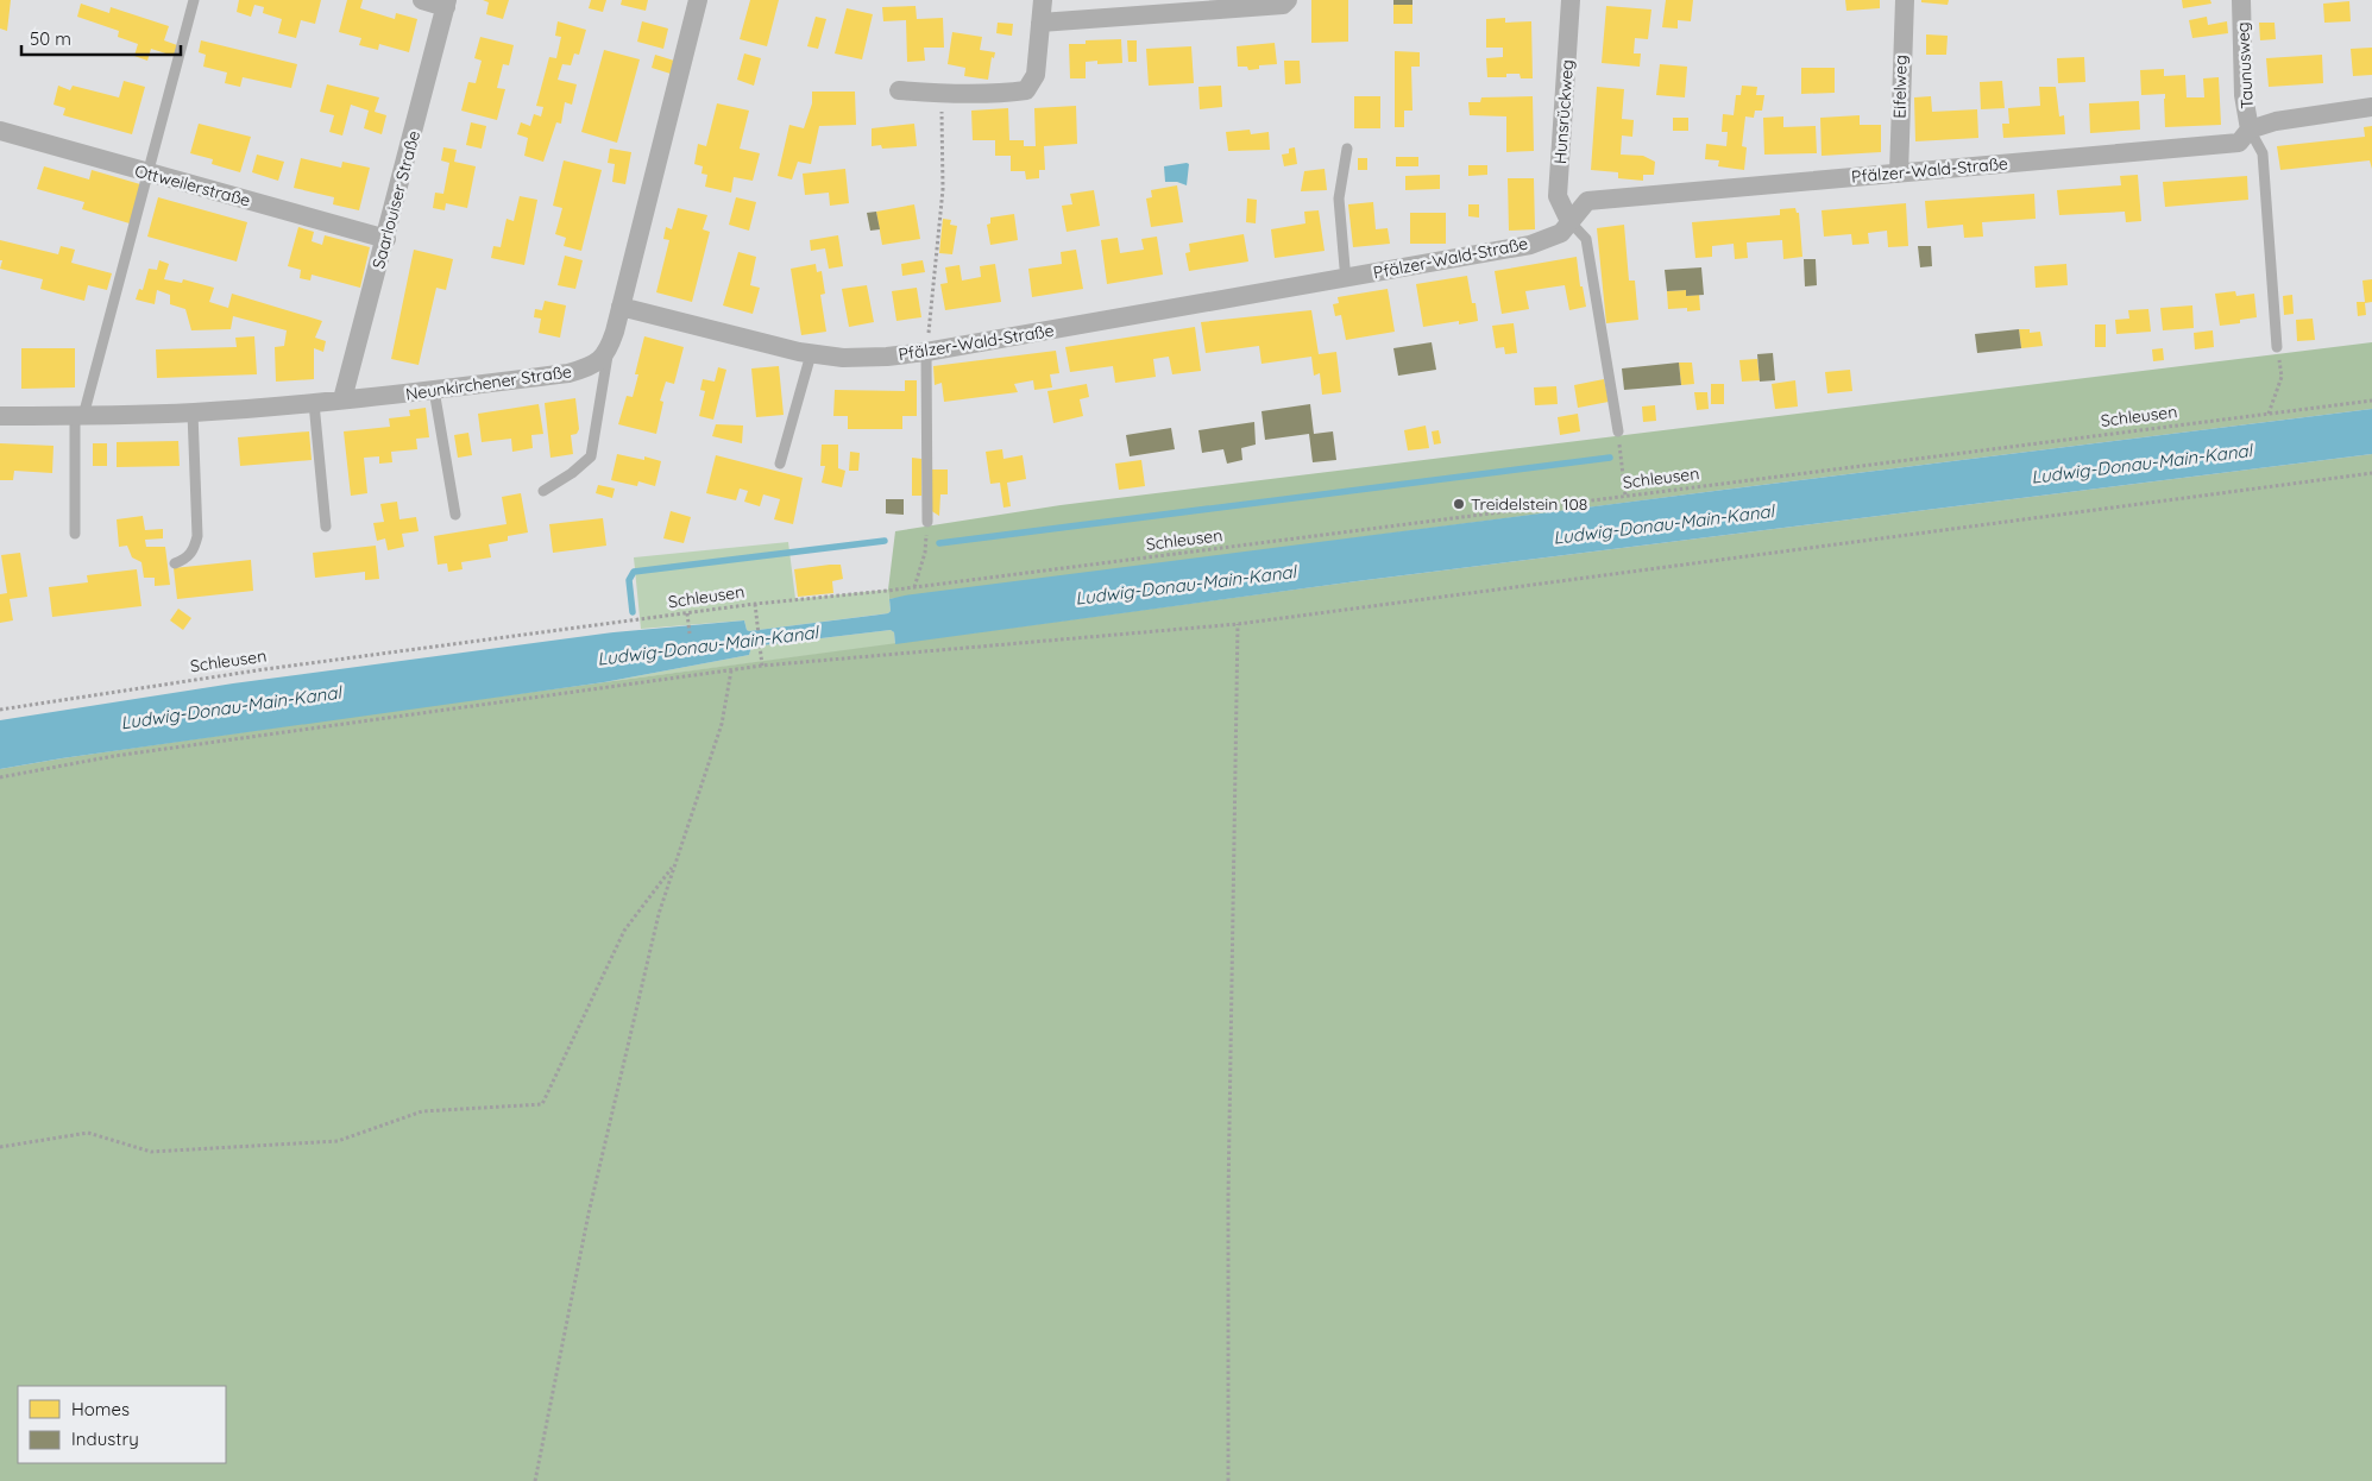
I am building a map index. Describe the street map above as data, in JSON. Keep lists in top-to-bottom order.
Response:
{
  "streets": {
    "street": [
      "Taunusweg",
      "Eifelweg",
      "Hunsrückweg",
      "Pfälzer-Wald-Straße",
      "Ottweilerstraße",
      "Saarlouiser Straße",
      "Neunkirchener Straße"
    ],
    "path": ["Schleusen"]
  },
  "crossings": [
    ["Taunusweg", "Pfälzer-Wald-Straße"],
    ["Eifelweg", "Pfälzer-Wald-Straße"],
    ["Hunsrückweg", "Pfälzer-Wald-Straße"],
    ["Ottweilerstraße", "Saarlouiser Straße"],
    ["Saarlouiser Straße", "Neunkirchener Straße"]
  ],
  "water": ["Ludwig-Donau-Main-Kanal"],
  "places": ["Treidelstein 108"],
  "legend": ["Homes", "Industry"],
  "scale_bar": "50 m"
}
